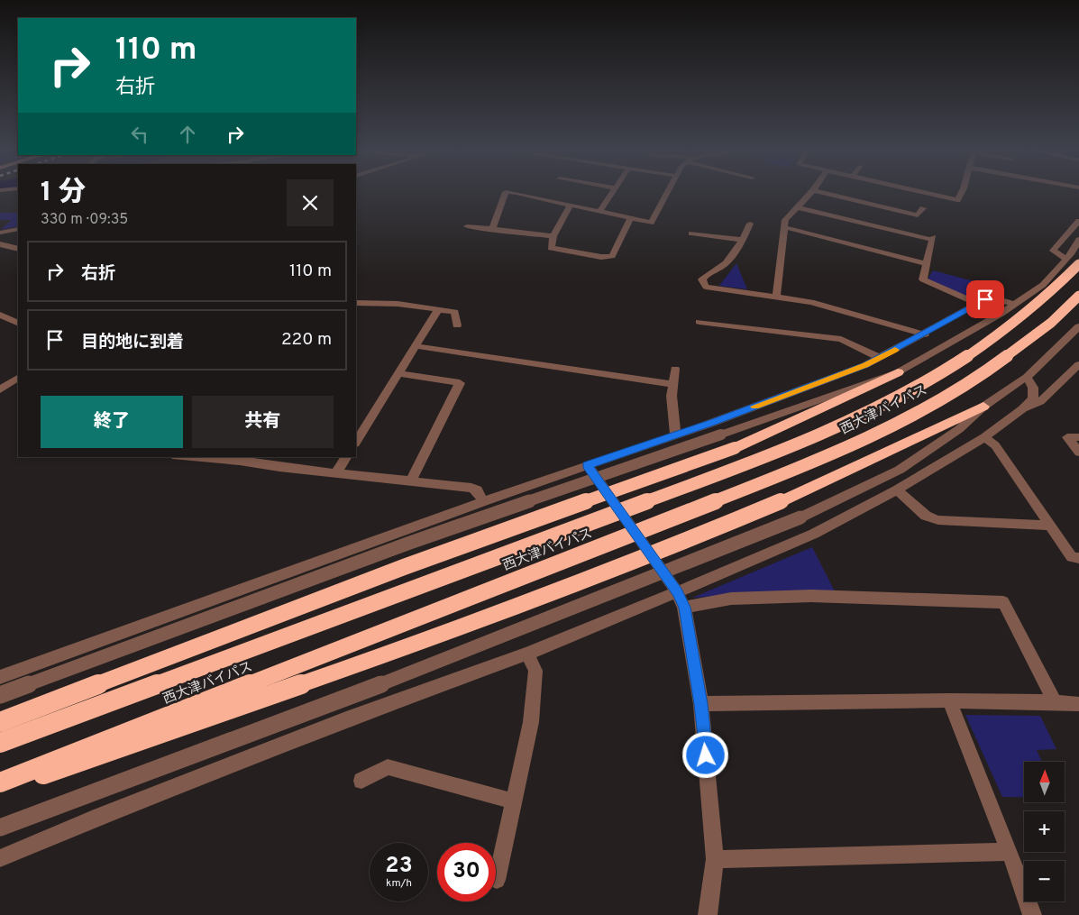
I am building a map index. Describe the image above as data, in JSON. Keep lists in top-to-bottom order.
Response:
{
  "streets": {
    "highway": ["西大津バイパス"]
  },
  "north": "top",
  "page": {
    "turn": ["110 m", "右折"],
    "heading": ["1 分", "330 m · 09:35"],
    "list": [
      {
        "name": "右折",
        "value": "110 m"
      },
      {
        "name": "目的地に到着",
        "value": "220 m"
      }
    ],
    "buttons": ["終了", "共有"],
    "map_buttons": ["+", "−"],
    "speed": "23 km/h",
    "limit": "30"
  }
}
